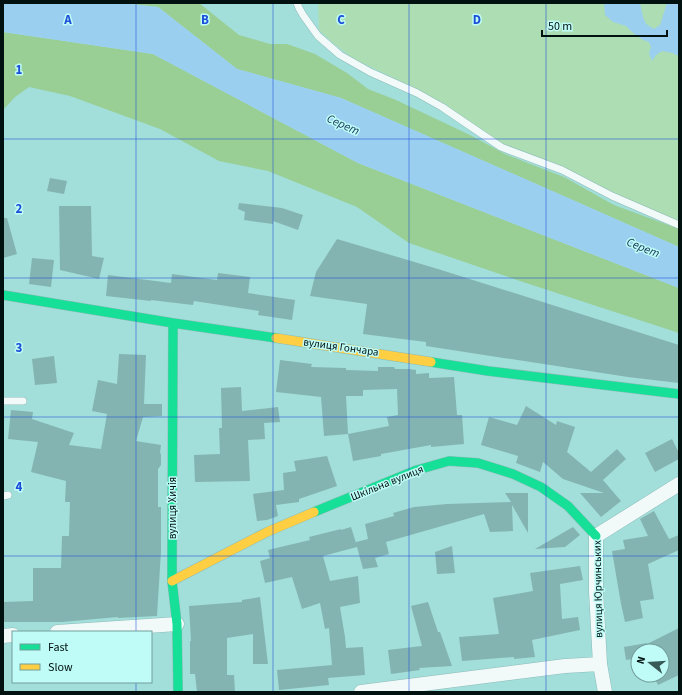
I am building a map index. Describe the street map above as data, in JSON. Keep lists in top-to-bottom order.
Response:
{
  "streets": {
    "street": [
      "вулиця Гончара",
      "Шкільна вулиця",
      "вулиця Хичія",
      "вулиця Юрчинських"
    ]
  },
  "crossings": [
    ["вулиця Гончара", "вулиця Хичія"],
    ["Шкільна вулиця", "вулиця Хичія"],
    ["Шкільна вулиця", "вулиця Юрчинських"]
  ],
  "water": ["Серет"],
  "legend": ["Fast", "Slow"],
  "scale_bar": "50 m",
  "north": "left",
  "grid": {
    "columns": [
      "A",
      "B",
      "C",
      "D"
    ],
    "rows": [
      "1",
      "2",
      "3",
      "4"
    ]
  }
}
